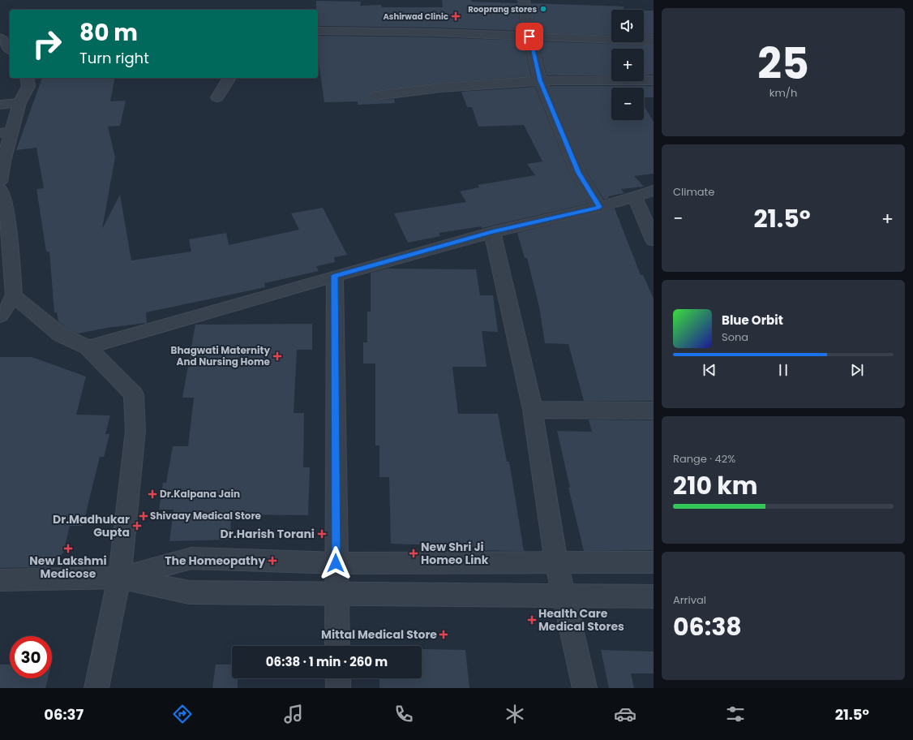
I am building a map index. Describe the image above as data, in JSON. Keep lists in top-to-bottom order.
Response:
{
  "places": {
    "other": ["Rooprang stores"],
    "health": [
      "Ashirwad Clinic",
      "Bhagwati Maternity And Nursing Home",
      "Dr.Kalpana Jain",
      "Shivaay Medical Store",
      "Dr.Madhukar Gupta",
      "Dr.Harish Torani",
      "New Lakshmi Medicose",
      "New Shri Ji Homeo Link",
      "The Homeopathy",
      "Health Care Medical Stores",
      "Mittal Medical Store"
    ]
  },
  "page": {
    "tile": [
      ["25", "km/h"],
      "Climate",
      ["Range · 42%", "210 km"],
      ["Arrival", "06:38"]
    ],
    "map_buttons": ["+", "−"],
    "turn": ["80 m", "Turn right"],
    "heat": ["−", "21.5°", "+"],
    "song": ["Blue Orbit", "Sona"],
    "limit": "30",
    "trip": "06:38 · 1 min · 260 m",
    "tabs": ["06:37", "21.5°"]
  }
}
